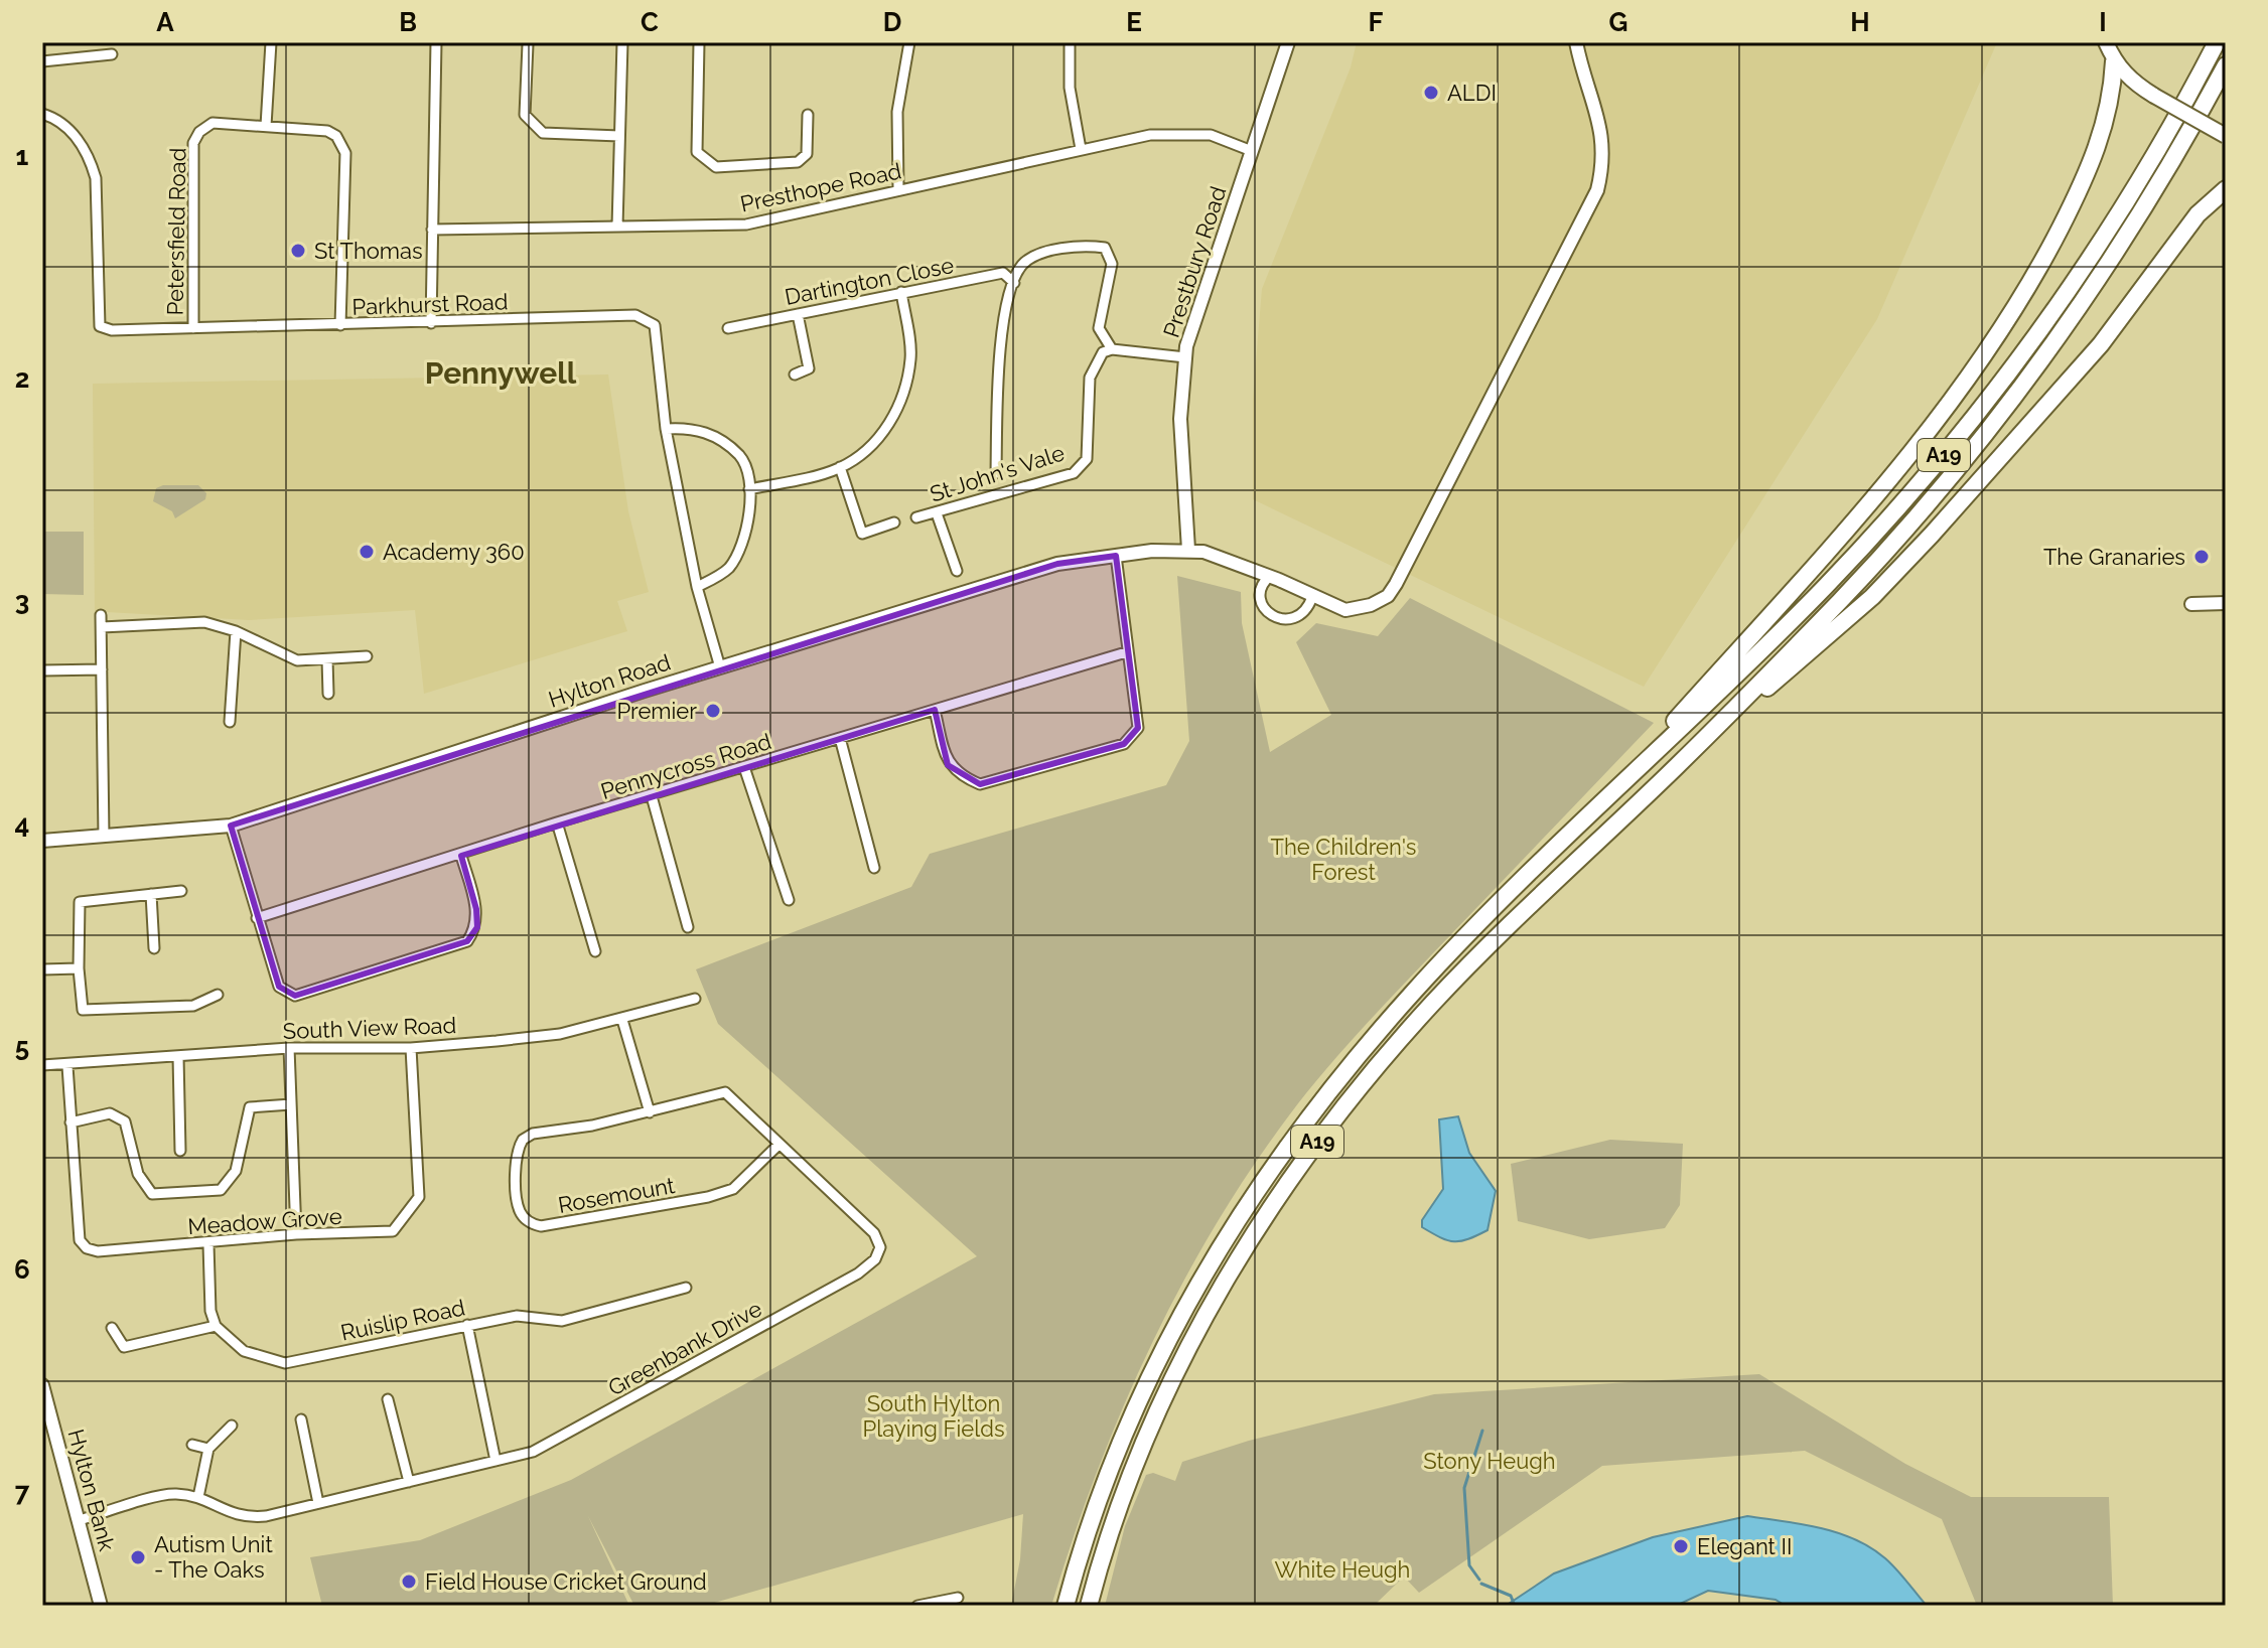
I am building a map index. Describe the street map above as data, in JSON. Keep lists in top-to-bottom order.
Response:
{
  "streets": {
    "highway": ["A19"],
    "street": [
      "Presthope Road",
      "Petersfield Road",
      "Prestbury Road",
      "Dartington Close",
      "Parkhurst Road",
      "St John's Vale",
      "Hylton Road",
      "Pennycross Road",
      "South View Road",
      "Rosemount",
      "Meadow Grove",
      "Ruislip Road",
      "Greenbank Drive",
      "Hylton Bank"
    ]
  },
  "crossings": [
    ["Presthope Road", "Prestbury Road"],
    ["Petersfield Road", "Parkhurst Road"],
    ["Prestbury Road", "Hylton Road"],
    ["South View Road", "Meadow Grove"],
    ["Rosemount", "Greenbank Drive"],
    ["Greenbank Drive", "Hylton Bank"]
  ],
  "districts": ["Pennywell"],
  "parks": [
    "The Children's Forest",
    "South Hylton Playing Fields",
    "Stony Heugh",
    "White Heugh"
  ],
  "places": [
    "ALDI",
    "St Thomas",
    "Academy 360",
    "The Granaries",
    "Premier",
    "Elegant II",
    "Autism Unit - The Oaks",
    "Field House Cricket Ground"
  ],
  "grid": {
    "columns": [
      "A",
      "B",
      "C",
      "D",
      "E",
      "F",
      "G",
      "H",
      "I"
    ],
    "rows": [
      "1",
      "2",
      "3",
      "4",
      "5",
      "6",
      "7"
    ]
  }
}
